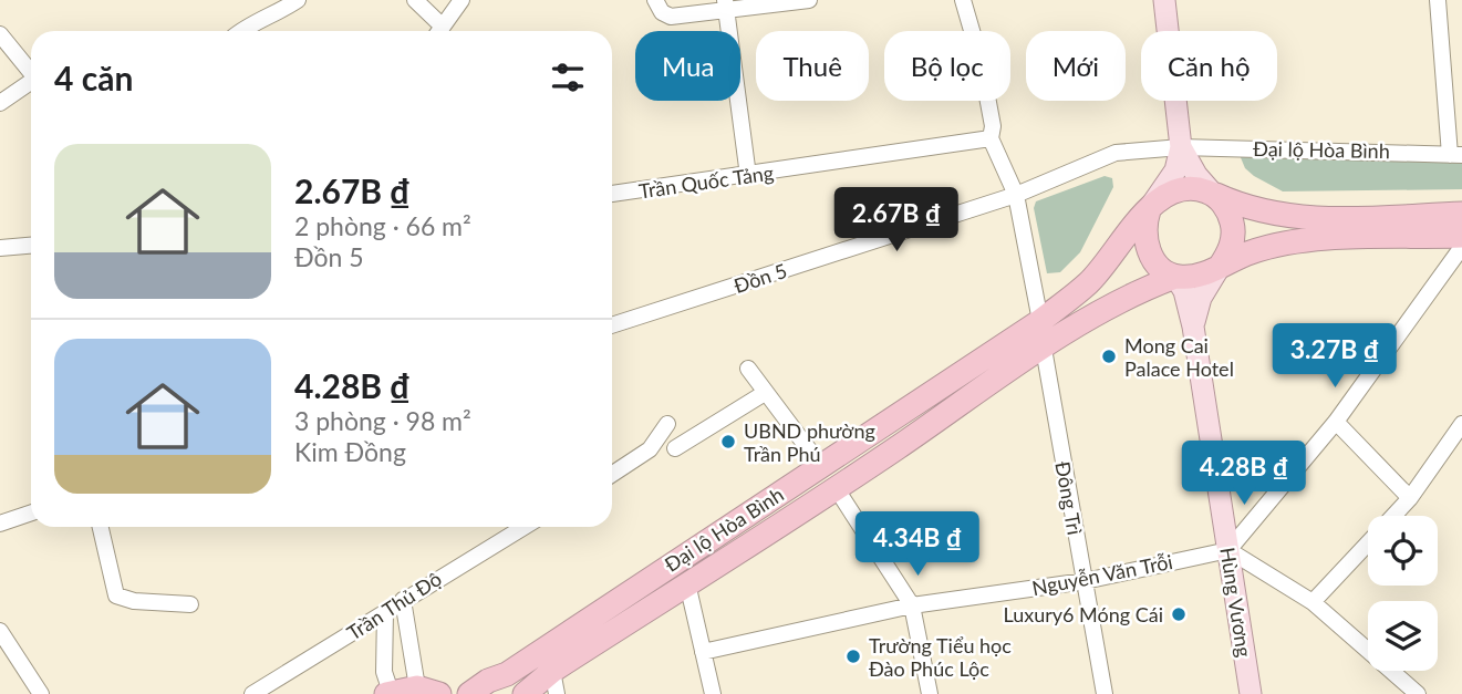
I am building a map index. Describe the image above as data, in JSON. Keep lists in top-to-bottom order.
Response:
{
  "streets": {
    "highway": ["Đại lộ Hòa Bình"],
    "main road": ["Hùng Vương"],
    "street": [
      "Trần Quốc Tảng",
      "Đồn 5",
      "Đông Trì",
      "Nguyễn Văn Trỗi",
      "Trần Thủ Độ"
    ]
  },
  "crossings": [
    ["Đại lộ Hòa Bình", "Đồn 5"],
    ["Đại lộ Hòa Bình", "Đông Trì"],
    ["Đại lộ Hòa Bình", "Hùng Vương"],
    ["Đông Trì", "Nguyễn Văn Trỗi"],
    ["Nguyễn Văn Trỗi", "Hùng Vương"]
  ],
  "places": [
    "Mong Cai Palace Hotel",
    "UBND phường Trần Phú",
    "Luxury6 Móng Cái",
    "Trường Tiểu học Đào Phúc Lộc"
  ],
  "page": {
    "chip": [
      "Mua",
      "Thuê",
      "Bộ lọc",
      "Mới",
      "Căn hộ"
    ],
    "heading": "4 căn",
    "list": [
      {
        "name": "2.67B ₫",
        "note": "2 phòng · 66 m² · Đồn 5"
      },
      {
        "name": "4.28B ₫",
        "note": "3 phòng · 98 m² · Kim Đồng"
      }
    ],
    "price": [
      "2.67B ₫",
      "3.27B ₫",
      "4.28B ₫",
      "4.34B ₫"
    ]
  }
}
